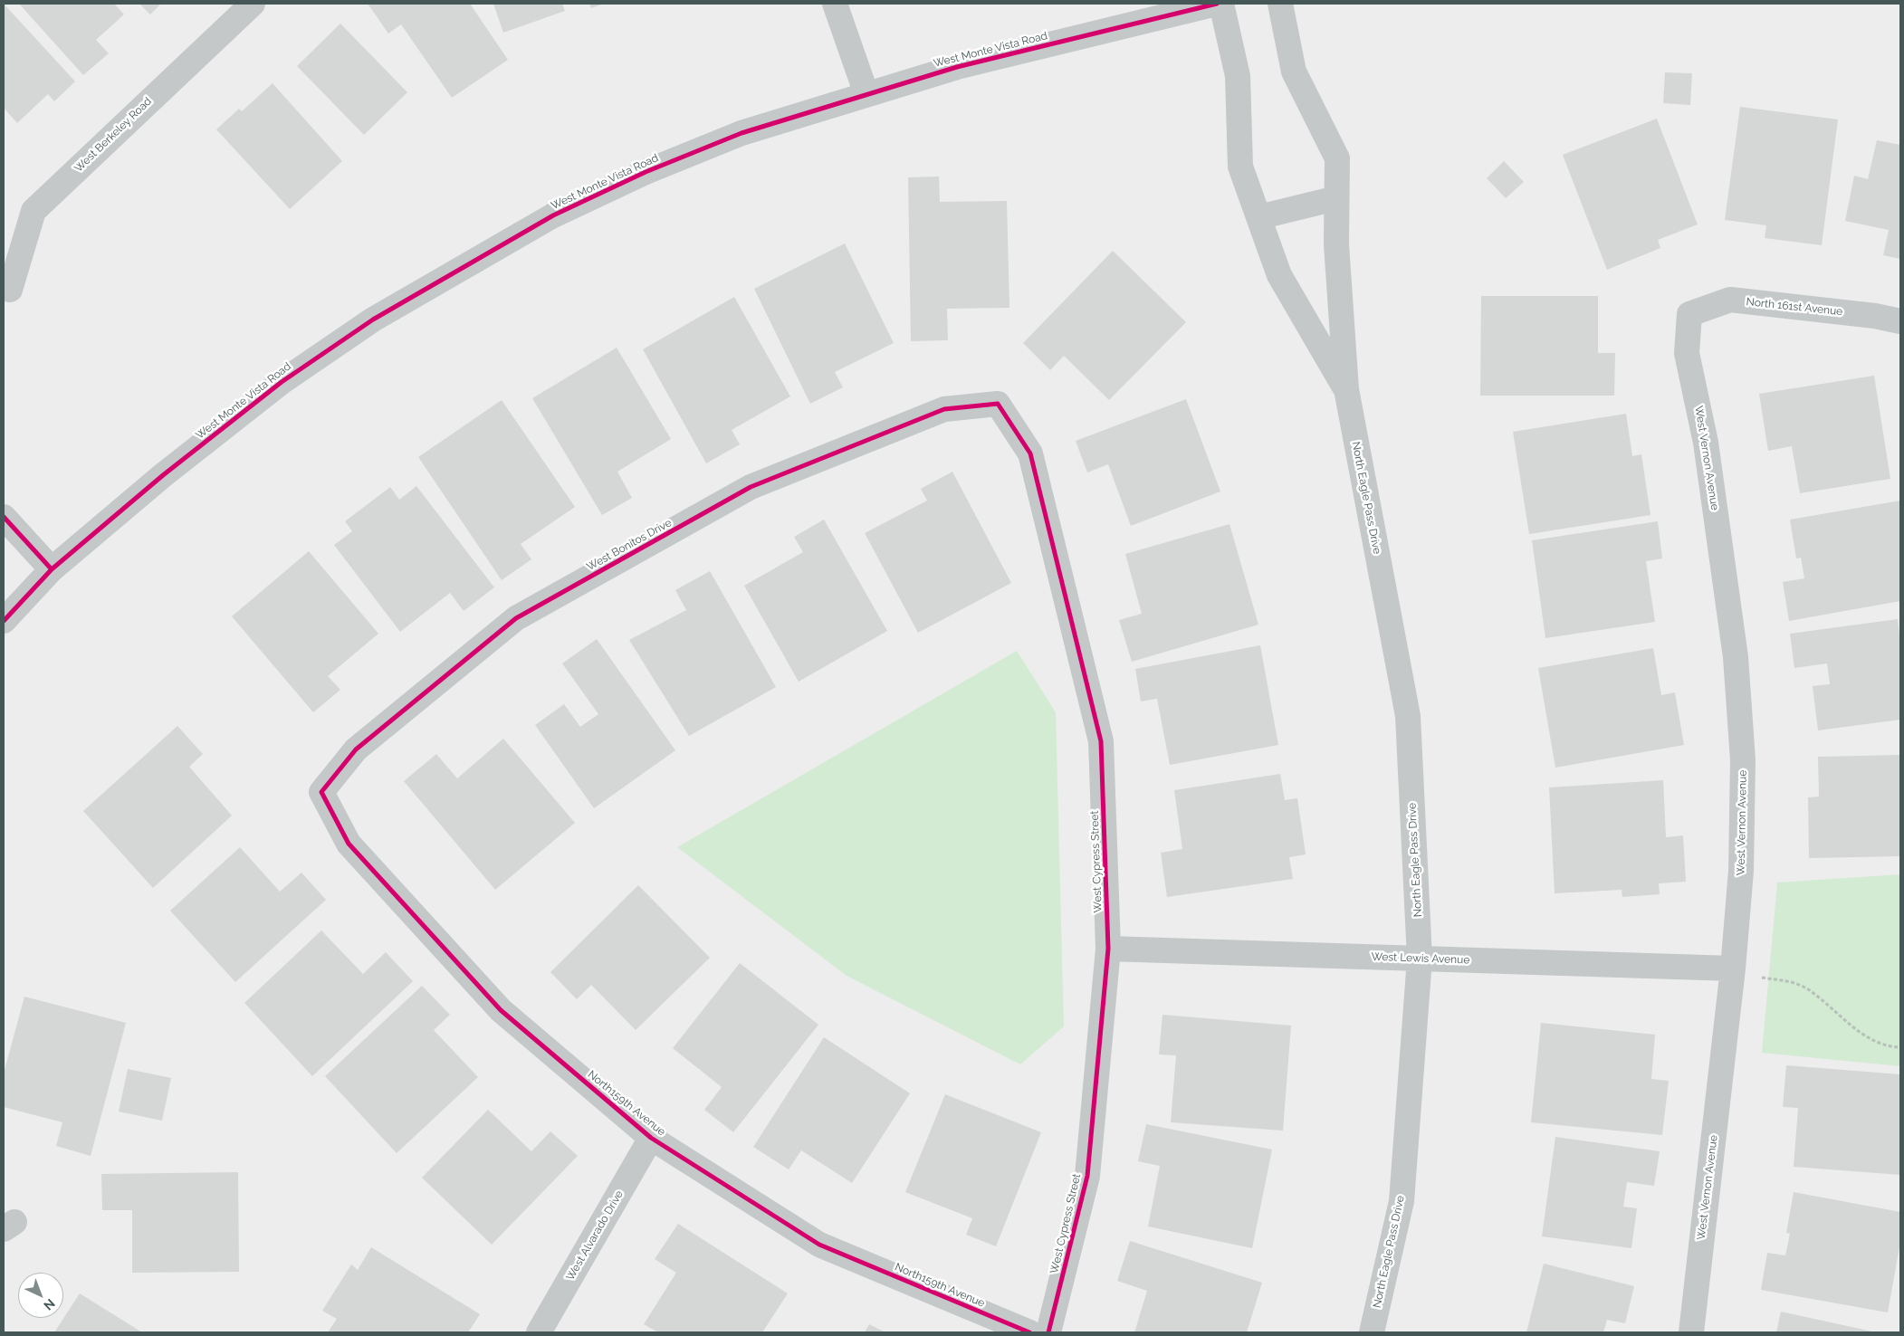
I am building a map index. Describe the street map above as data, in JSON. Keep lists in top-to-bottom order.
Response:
{
  "streets": {
    "street": [
      "West Monte Vista Road",
      "West Berkeley Road",
      "North 161st Avenue",
      "West Vernon Avenue",
      "North Eagle Pass Drive",
      "West Bonitos Drive",
      "West Cypress Street",
      "West Lewis Avenue",
      "North159th Avenue",
      "West Alvarado Drive"
    ]
  },
  "crossings": [
    ["North 161st Avenue", "West Vernon Avenue"],
    ["West Vernon Avenue", "West Lewis Avenue"],
    ["North Eagle Pass Drive", "West Lewis Avenue"],
    ["West Bonitos Drive", "West Cypress Street"],
    ["West Bonitos Drive", "North159th Avenue"],
    ["West Cypress Street", "West Lewis Avenue"],
    ["North159th Avenue", "West Alvarado Drive"]
  ],
  "north": "bottom right"
}
